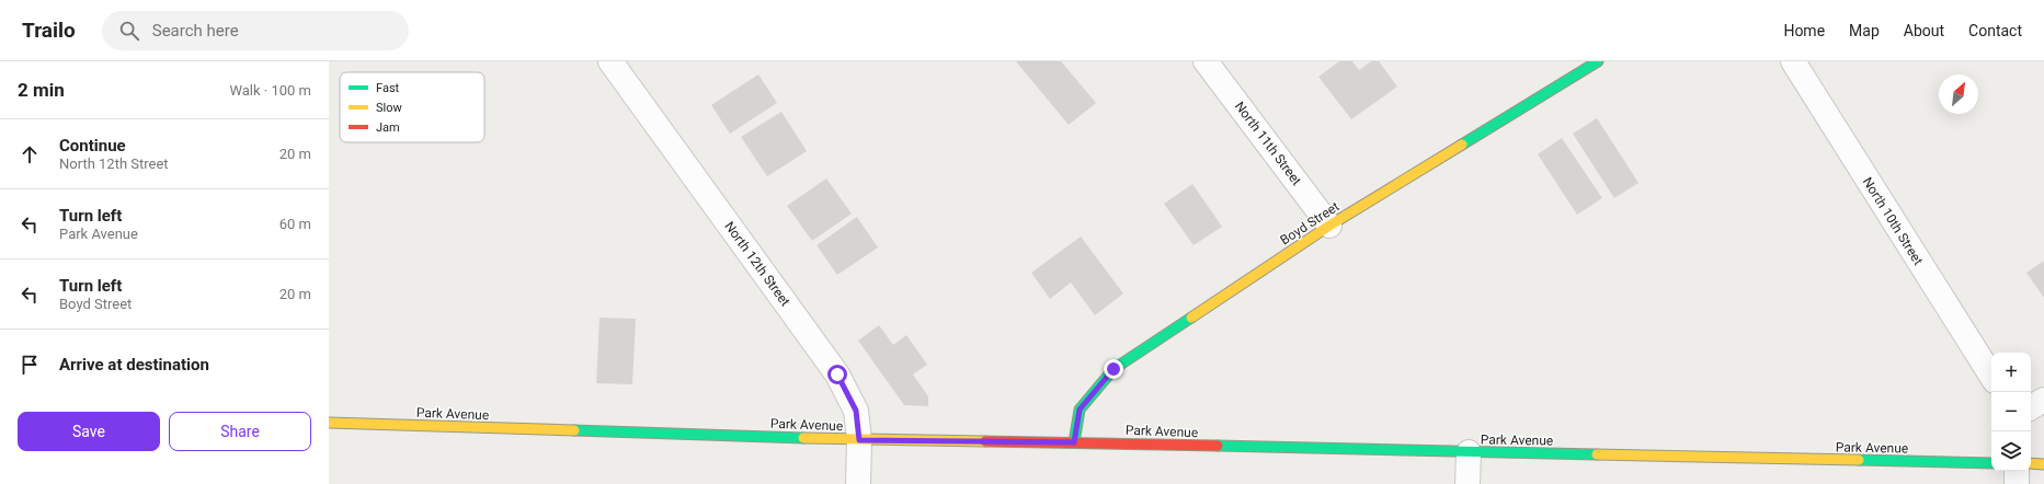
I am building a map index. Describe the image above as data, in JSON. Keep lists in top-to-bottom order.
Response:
{
  "streets": {
    "main road": ["Boyd Street", "Park Avenue"],
    "street": ["North 11th Street", "North 10th Street", "North 12th Street"]
  },
  "crossings": [
    ["North 11th Street", "Boyd Street"],
    ["Boyd Street", "Park Avenue"],
    ["North 12th Street", "Park Avenue"]
  ],
  "legend": ["Fast", "Slow", "Jam"],
  "north": "top right",
  "page": {
    "header": "Trailo",
    "search": "Search here",
    "nav": [
      "Home",
      "Map",
      "About",
      "Contact"
    ],
    "heading": ["2 min", "Walk · 100 m"],
    "list": [
      ["Continue", "North 12th Street", "20 m"],
      ["Turn left", "Park Avenue", "60 m"],
      ["Turn left", "Boyd Street", "20 m"],
      "Arrive at destination"
    ],
    "map_buttons": ["+", "−"],
    "buttons": ["Save", "Share"]
  }
}
